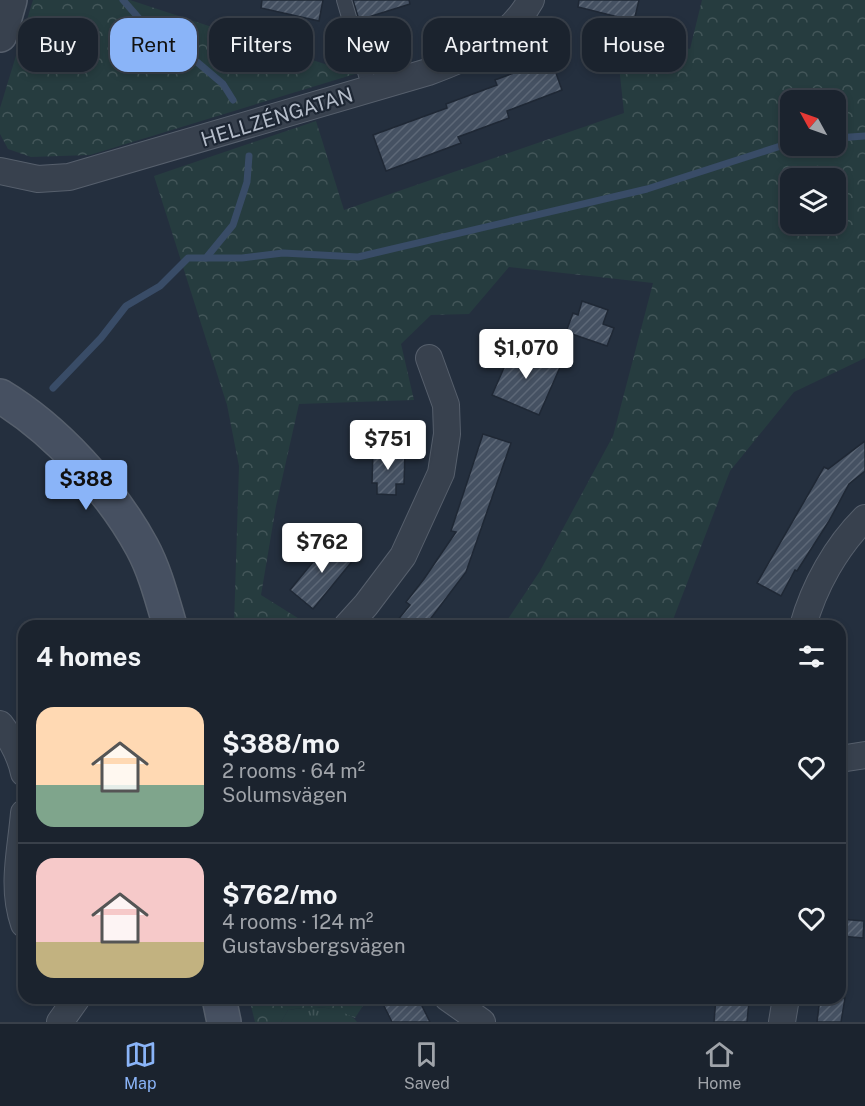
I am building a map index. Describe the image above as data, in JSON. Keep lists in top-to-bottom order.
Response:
{
  "streets": {
    "street": ["HELLZÉNGATAN"]
  },
  "north": "top left",
  "page": {
    "chip": [
      "Buy",
      "Rent",
      "Filters",
      "New",
      "Apartment",
      "House"
    ],
    "price": [
      "$1,070",
      "$751",
      "$388",
      "$762"
    ],
    "heading": "4 homes",
    "list": [
      {
        "name": "$388/mo",
        "note": "2 rooms · 64 m² · Solumsvägen"
      },
      {
        "name": "$762/mo",
        "note": "4 rooms · 124 m² · Gustavsbergsvägen"
      }
    ],
    "tabs": ["Map", "Saved", "Home"]
  }
}
